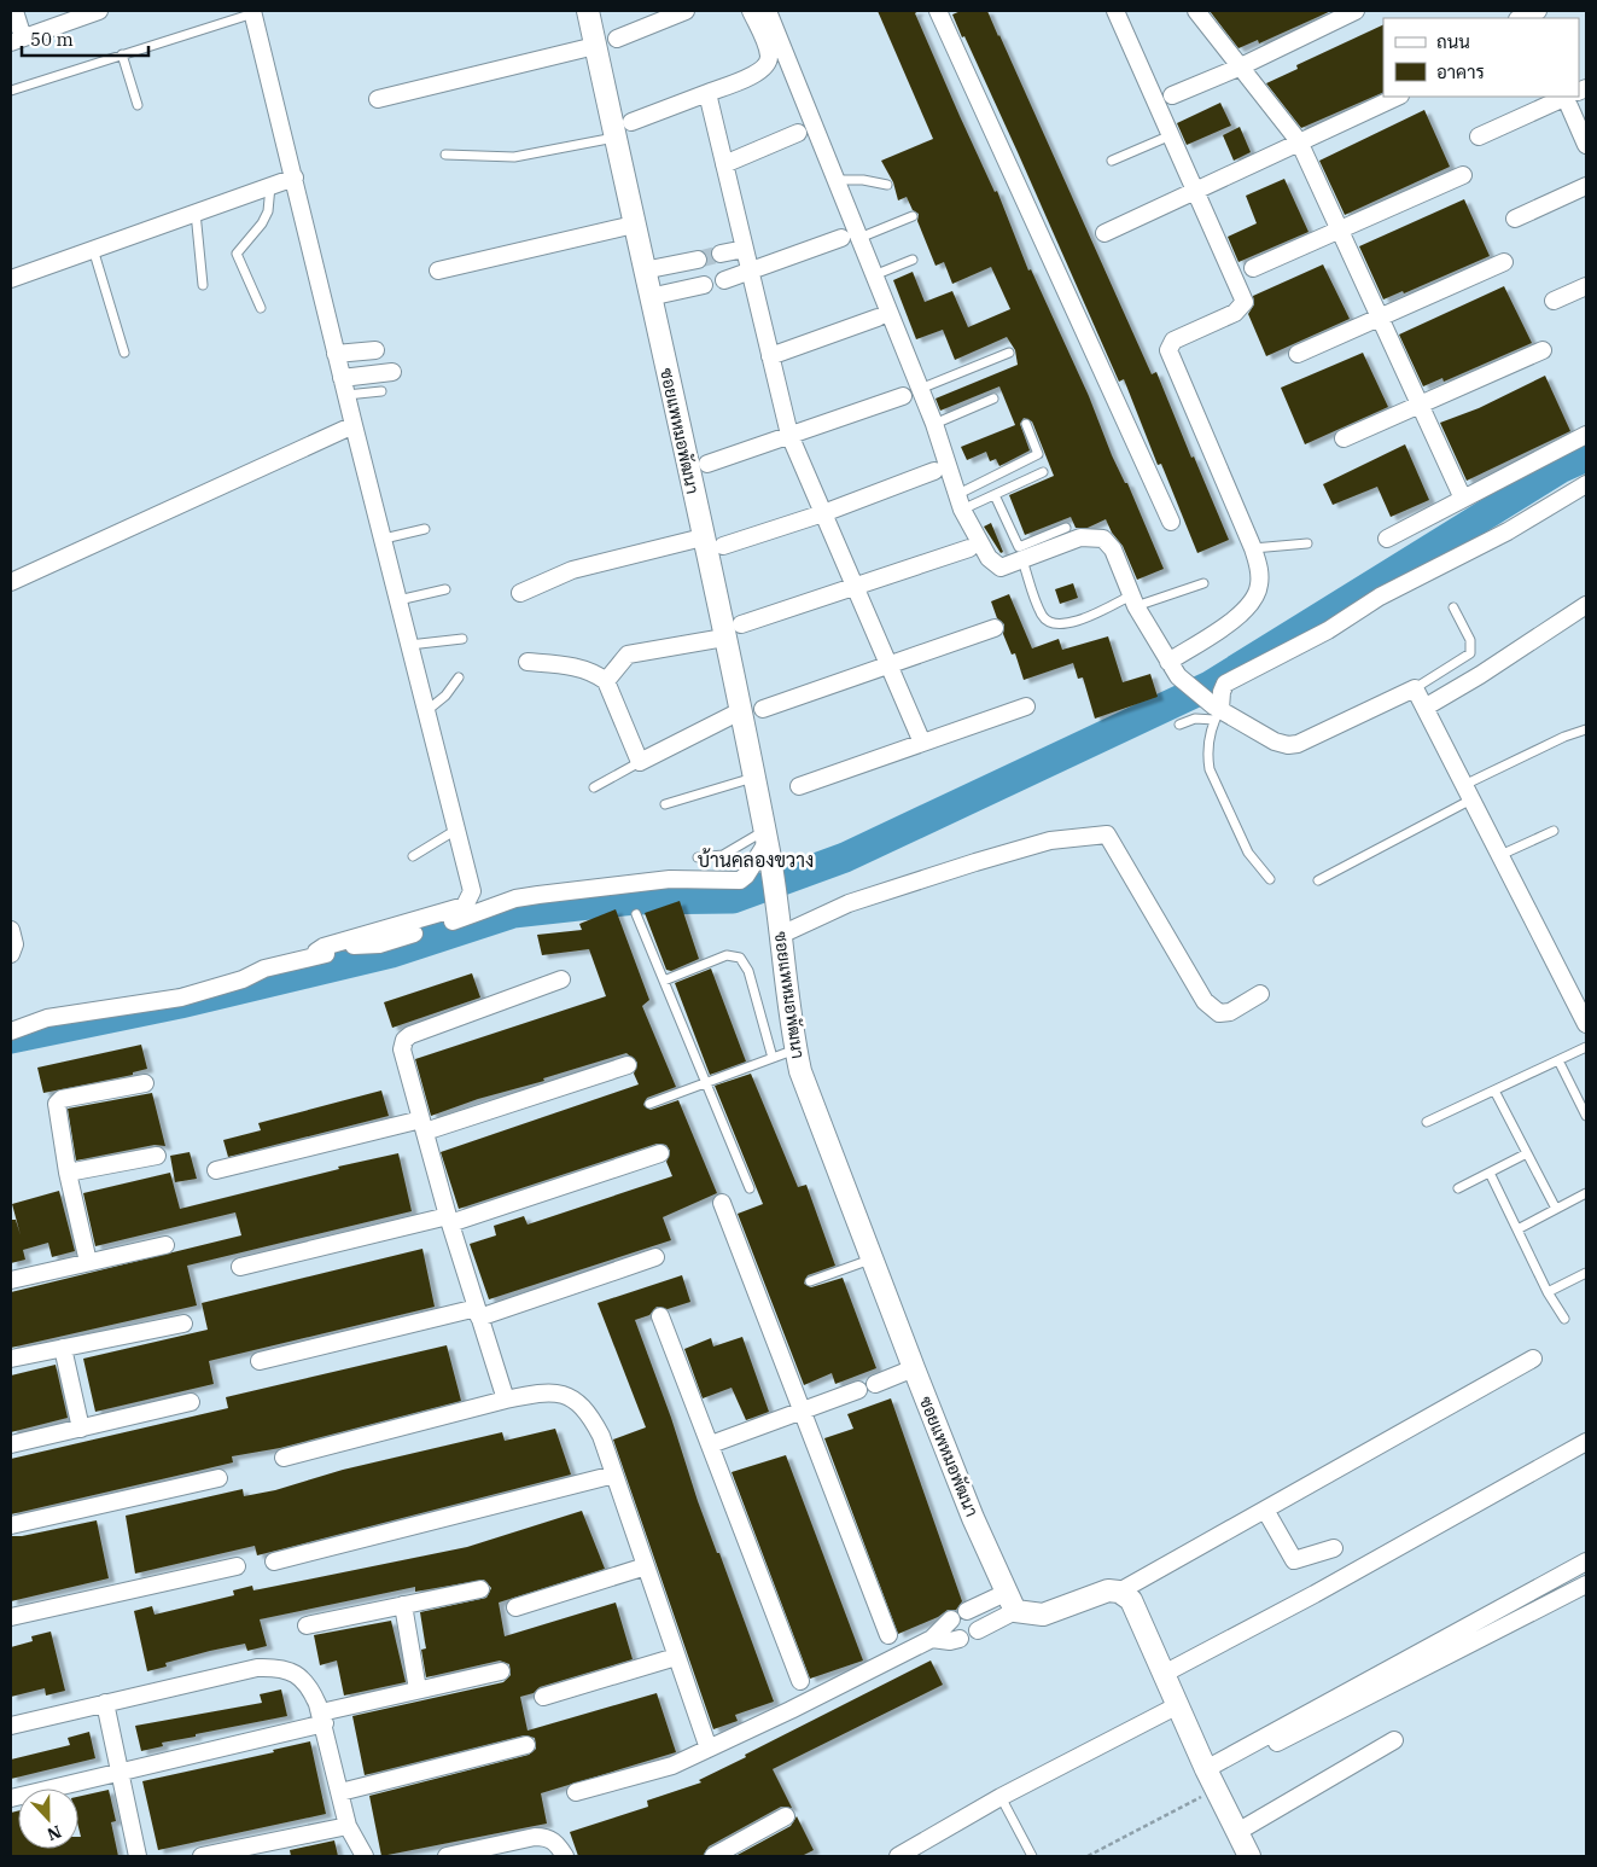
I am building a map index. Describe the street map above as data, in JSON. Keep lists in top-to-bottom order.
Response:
{
  "streets": {
    "street": ["ซอยแพหมอพัฒนา"]
  },
  "districts": ["บ้านคลองขวาง"],
  "legend": ["ถนน", "อาคาร"],
  "scale_bar": "50 m",
  "north": "bottom"
}
